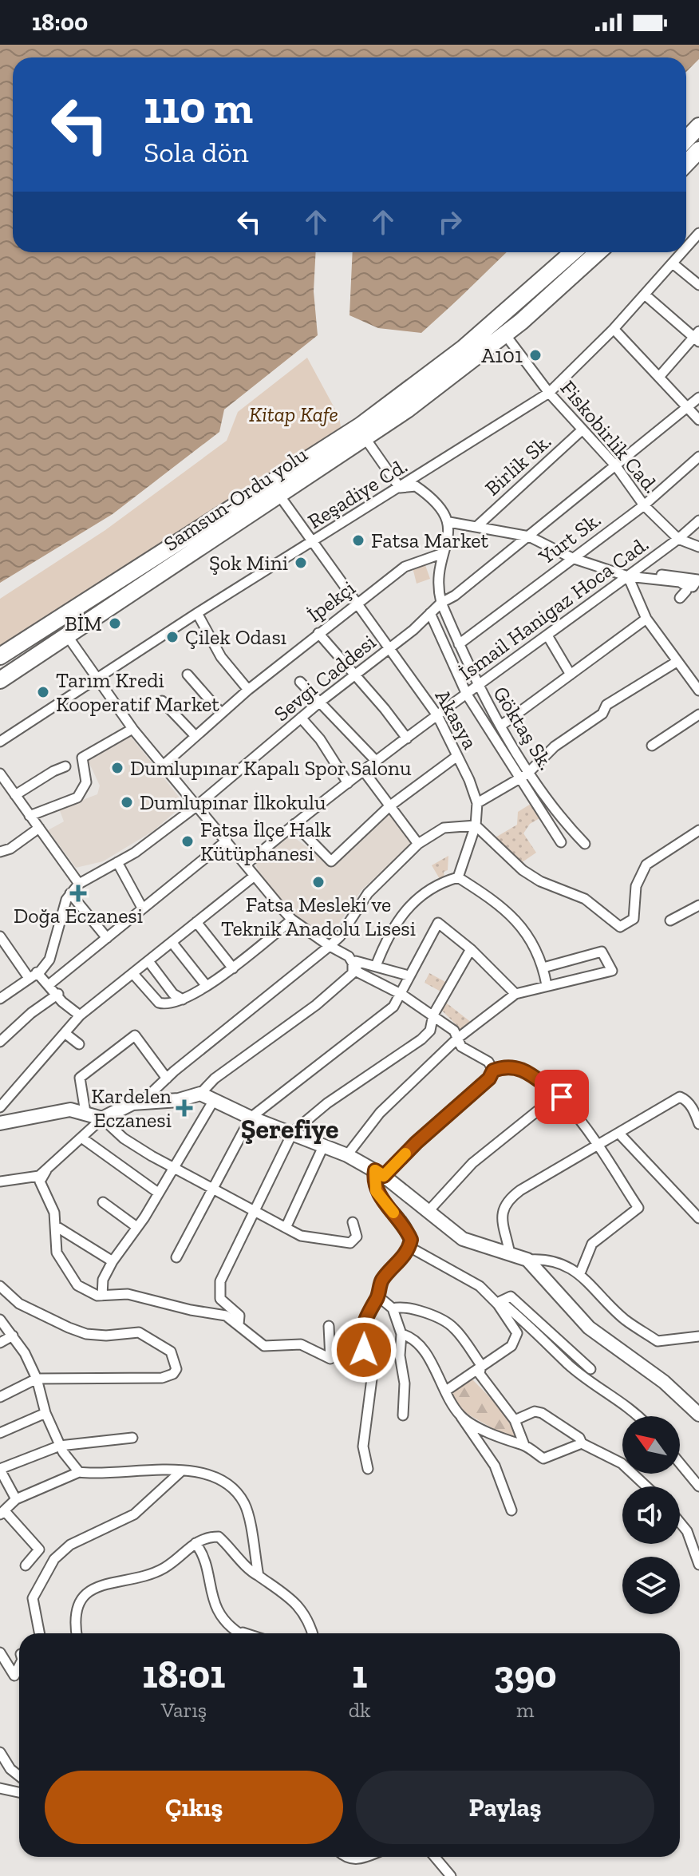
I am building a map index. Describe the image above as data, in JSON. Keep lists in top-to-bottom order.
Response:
{
  "streets": {
    "highway": ["Samsun-Ordu yolu"],
    "street": [
      "Fiskobirlik Cad.",
      "Birlik Sk.",
      "Reşadiye Cd.",
      "Yurt Sk.",
      "İpekçi",
      "İsmail Hanigaz Hoca Cad.",
      "Sevgi Caddesi",
      "Akasya",
      "Göktaş Sk."
    ]
  },
  "crossings": [
    ["Fiskobirlik Cad.", "Birlik Sk."],
    ["Fiskobirlik Cad.", "Reşadiye Cd."],
    ["Fiskobirlik Cad.", "Samsun-Ordu yolu"],
    ["Fiskobirlik Cad.", "Yurt Sk."],
    ["Fiskobirlik Cad.", "İsmail Hanigaz Hoca Cad."],
    ["Fiskobirlik Cad.", "Sevgi Caddesi"],
    ["Reşadiye Cd.", "Akasya"],
    ["Samsun-Ordu yolu", "Akasya"],
    ["Yurt Sk.", "Göktaş Sk."],
    ["İpekçi", "Akasya"],
    ["İpekçi", "Göktaş Sk."],
    ["İsmail Hanigaz Hoca Cad.", "Akasya"],
    ["İsmail Hanigaz Hoca Cad.", "Göktaş Sk."],
    ["Sevgi Caddesi", "Akasya"],
    ["Sevgi Caddesi", "Göktaş Sk."]
  ],
  "districts": ["Şerefiye"],
  "parks": ["Kitap Kafe"],
  "places": {
    "other": [
      "A101",
      "Fatsa Market",
      "Şok Mini",
      "BİM",
      "Çilek Odası",
      "Tarım Kredi Kooperatif Market",
      "Dumlupınar Kapalı Spor Salonu",
      "Dumlupınar İlkokulu",
      "Fatsa İlçe Halk Kütüphanesi",
      "Fatsa Mesleki ve Teknik Anadolu Lisesi"
    ],
    "health": ["Doğa Eczanesi", "Kardelen Eczanesi"]
  },
  "north": "top left",
  "page": {
    "status": "18:00",
    "turn": ["110 m", "Sola dön"],
    "eta": [
      "18:01",
      "Varış",
      "1",
      "dk",
      "390",
      "m"
    ],
    "buttons": ["Çıkış", "Paylaş"]
  }
}
